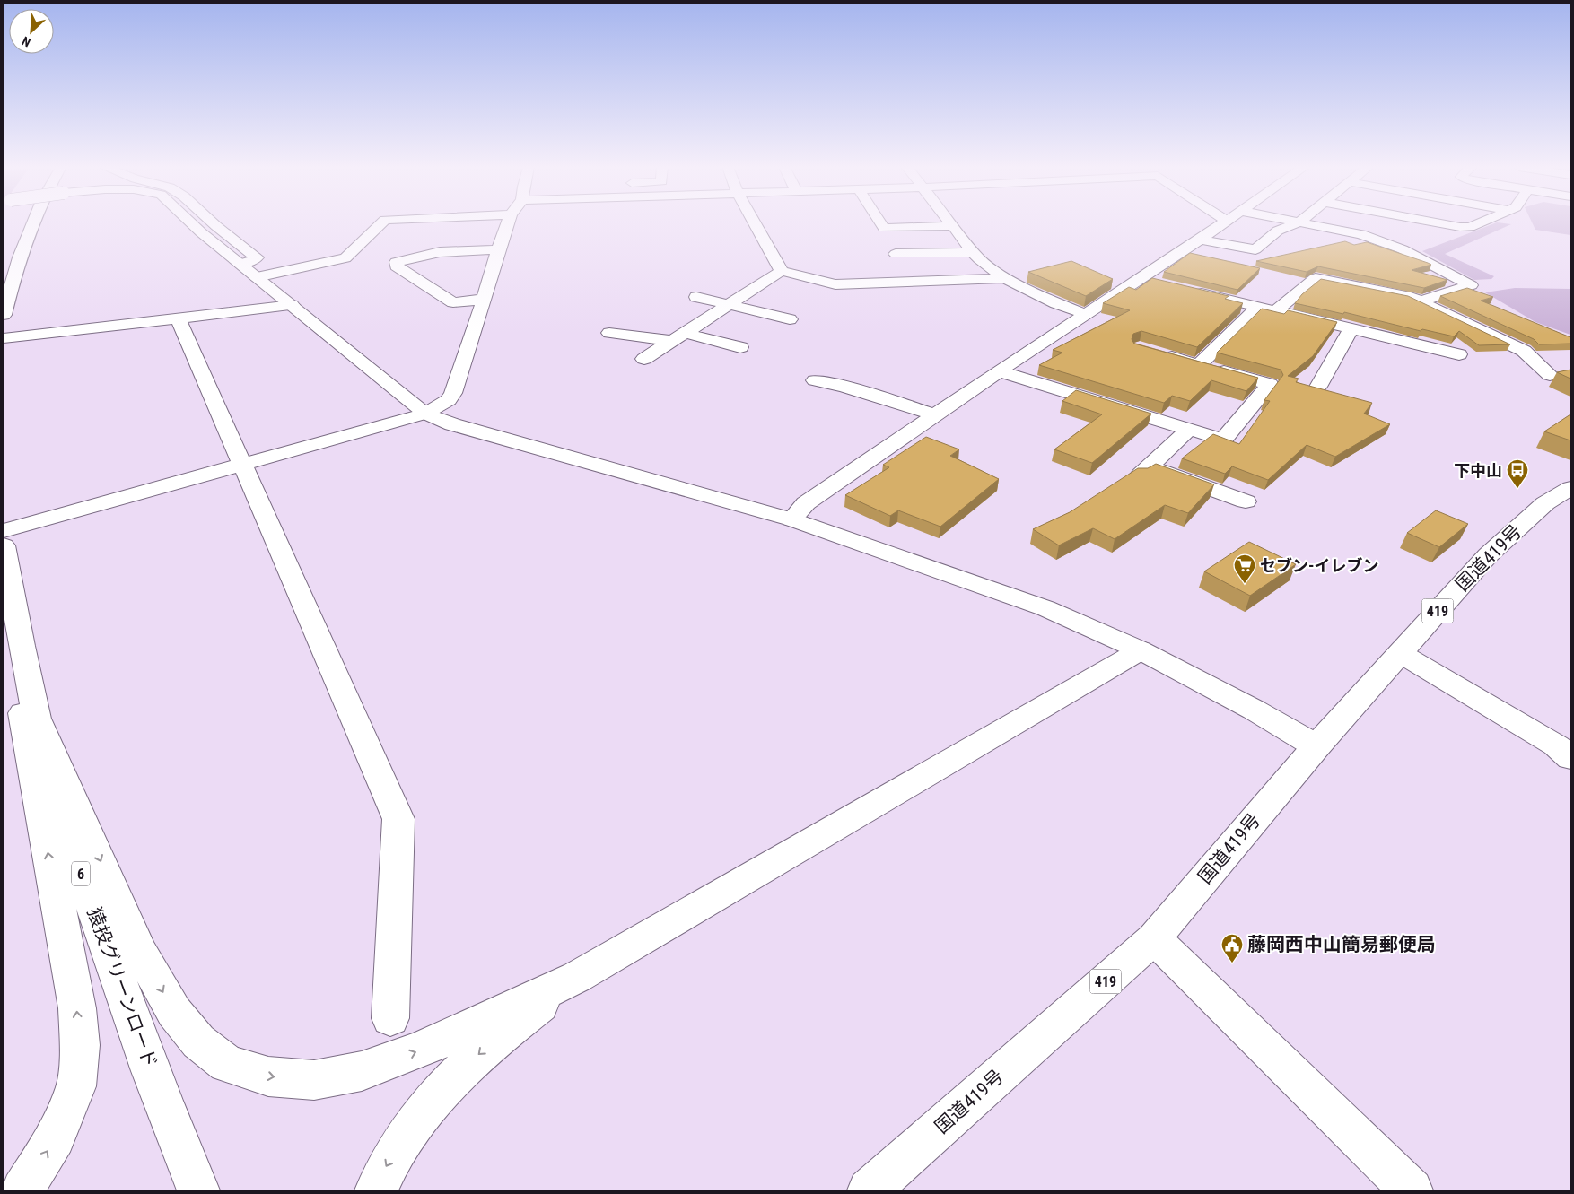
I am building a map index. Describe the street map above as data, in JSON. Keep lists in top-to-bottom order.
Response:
{
  "streets": {
    "main road": [
      "国道419号",
      "419",
      "6",
      "猿投グリーンロード"
    ]
  },
  "places": {
    "bus stop": ["下中山"],
    "supermarket": ["セブン-イレブン"],
    "public building": ["藤岡西中山簡易郵便局"]
  },
  "north": "bottom left"
}
